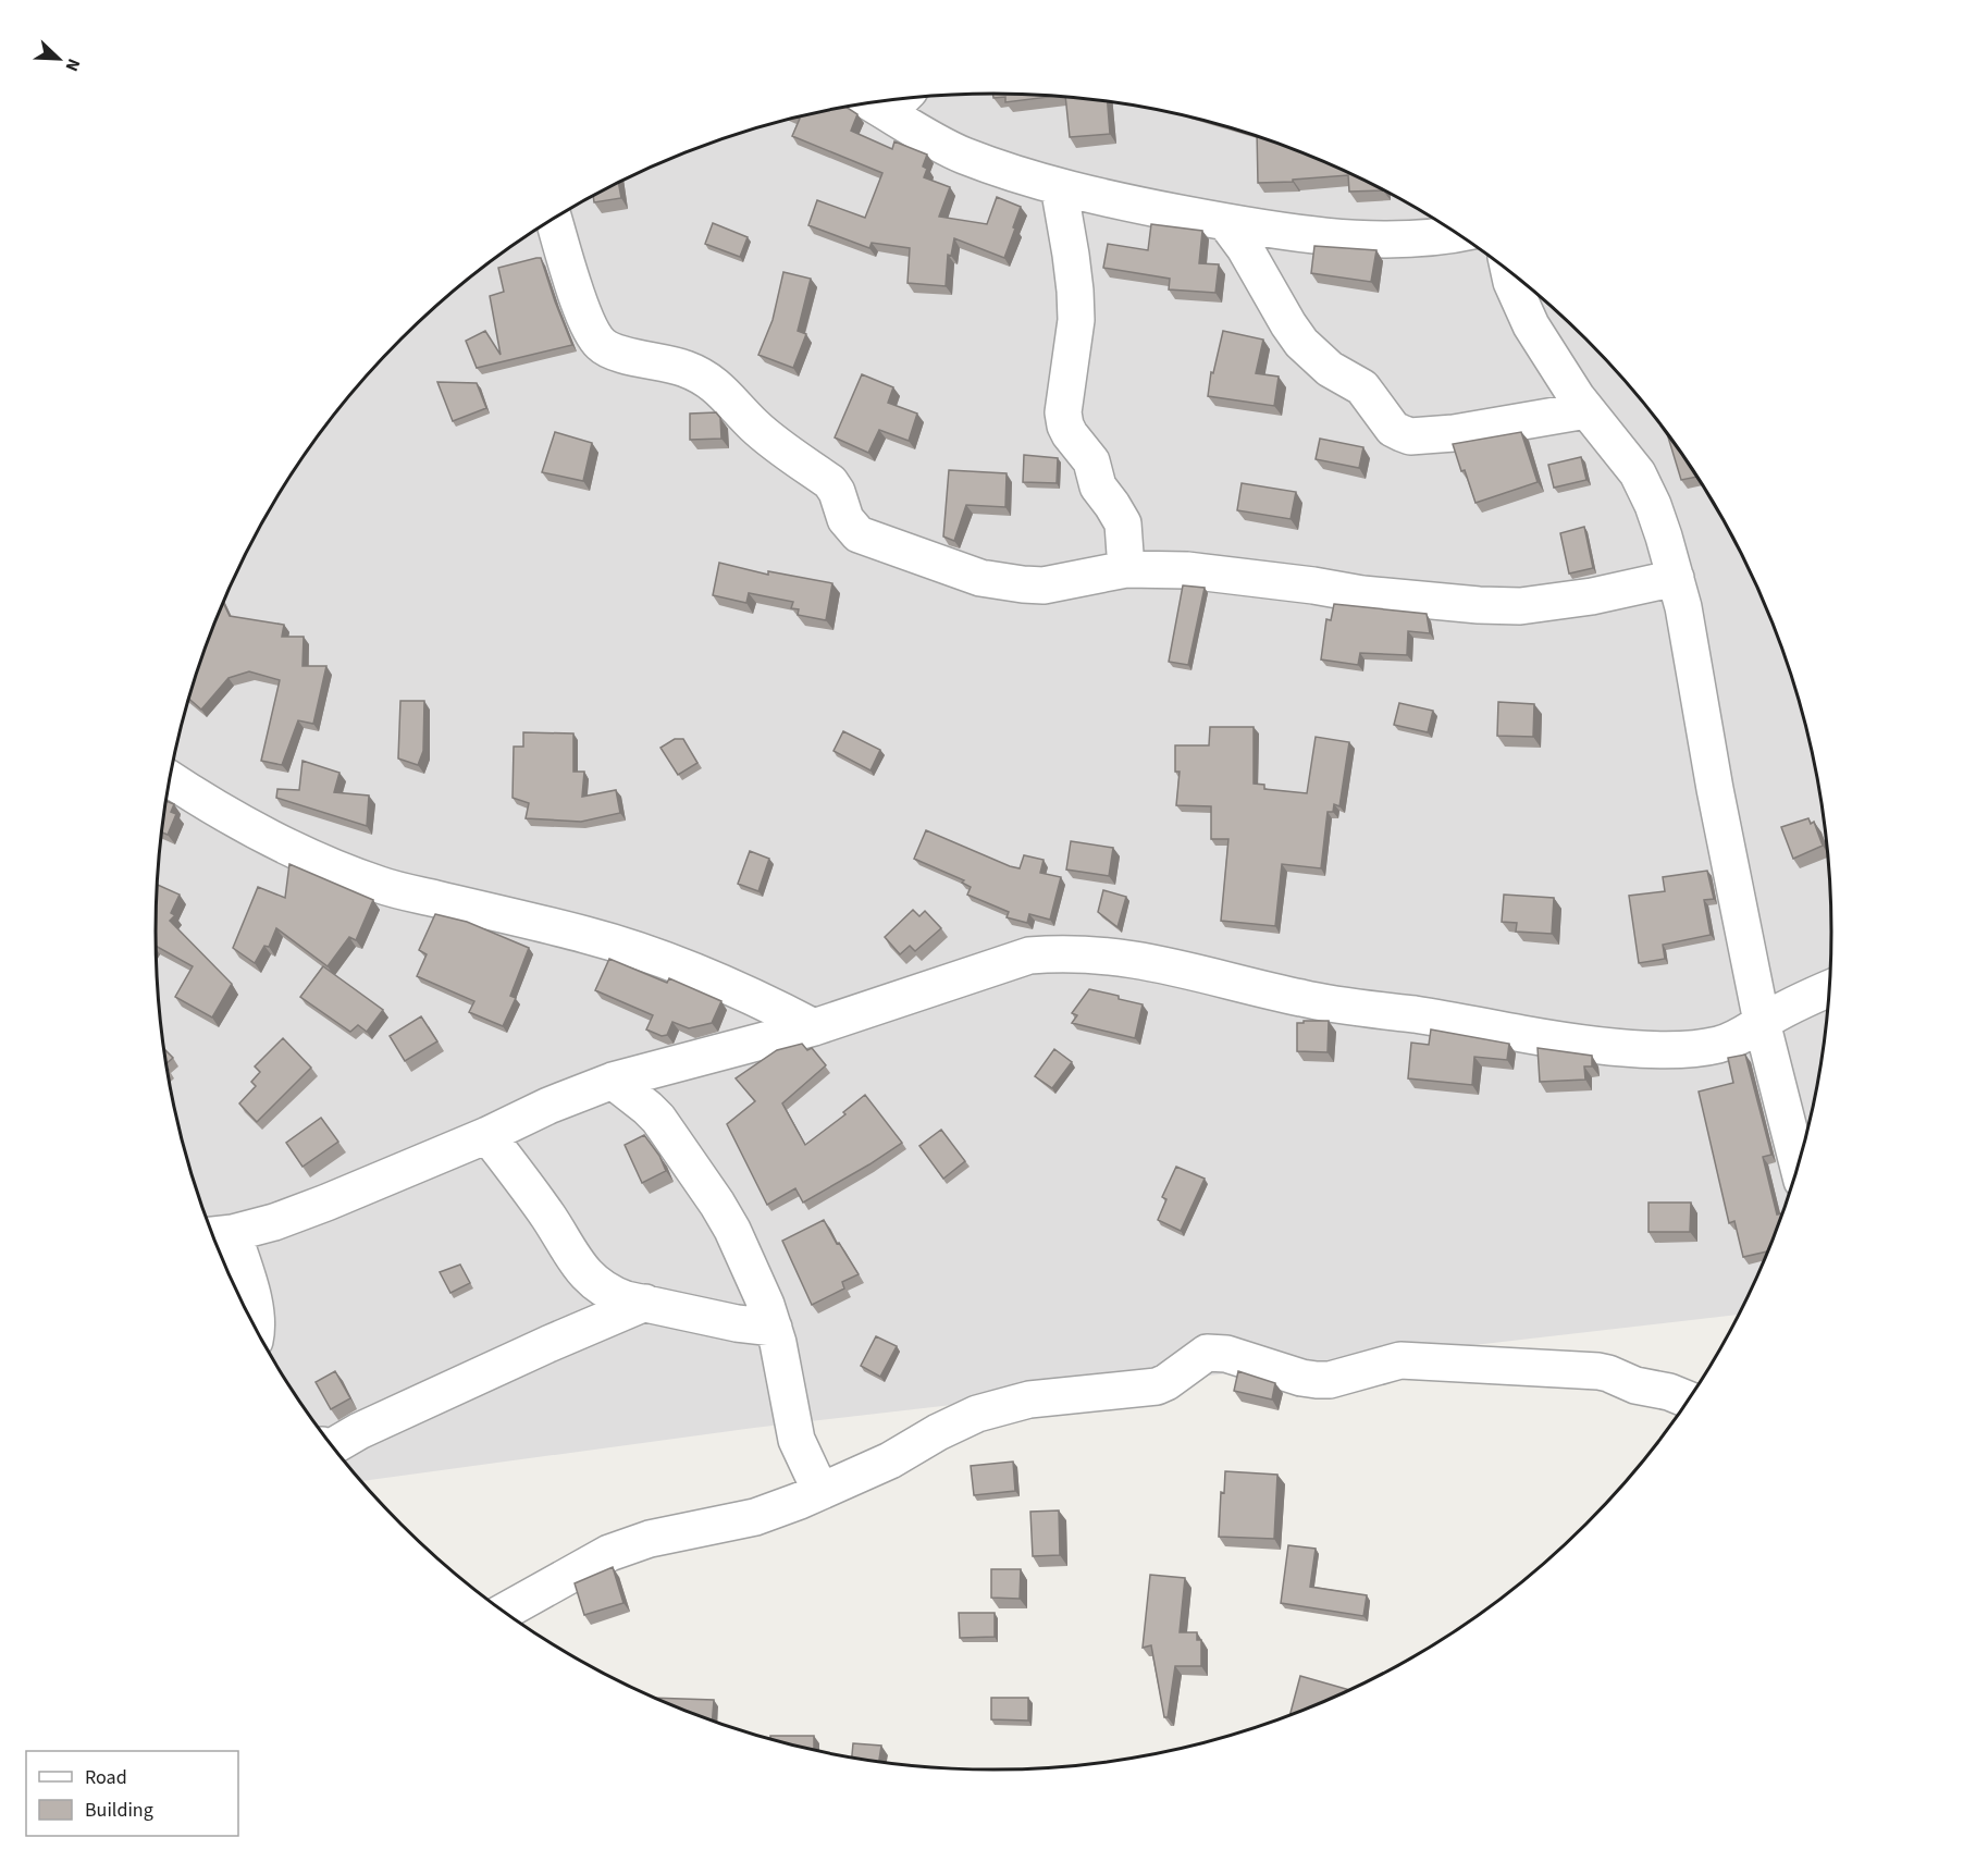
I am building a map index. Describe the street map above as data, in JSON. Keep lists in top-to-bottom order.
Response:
{
  "legend": ["Road", "Building"],
  "north": "bottom right"
}
